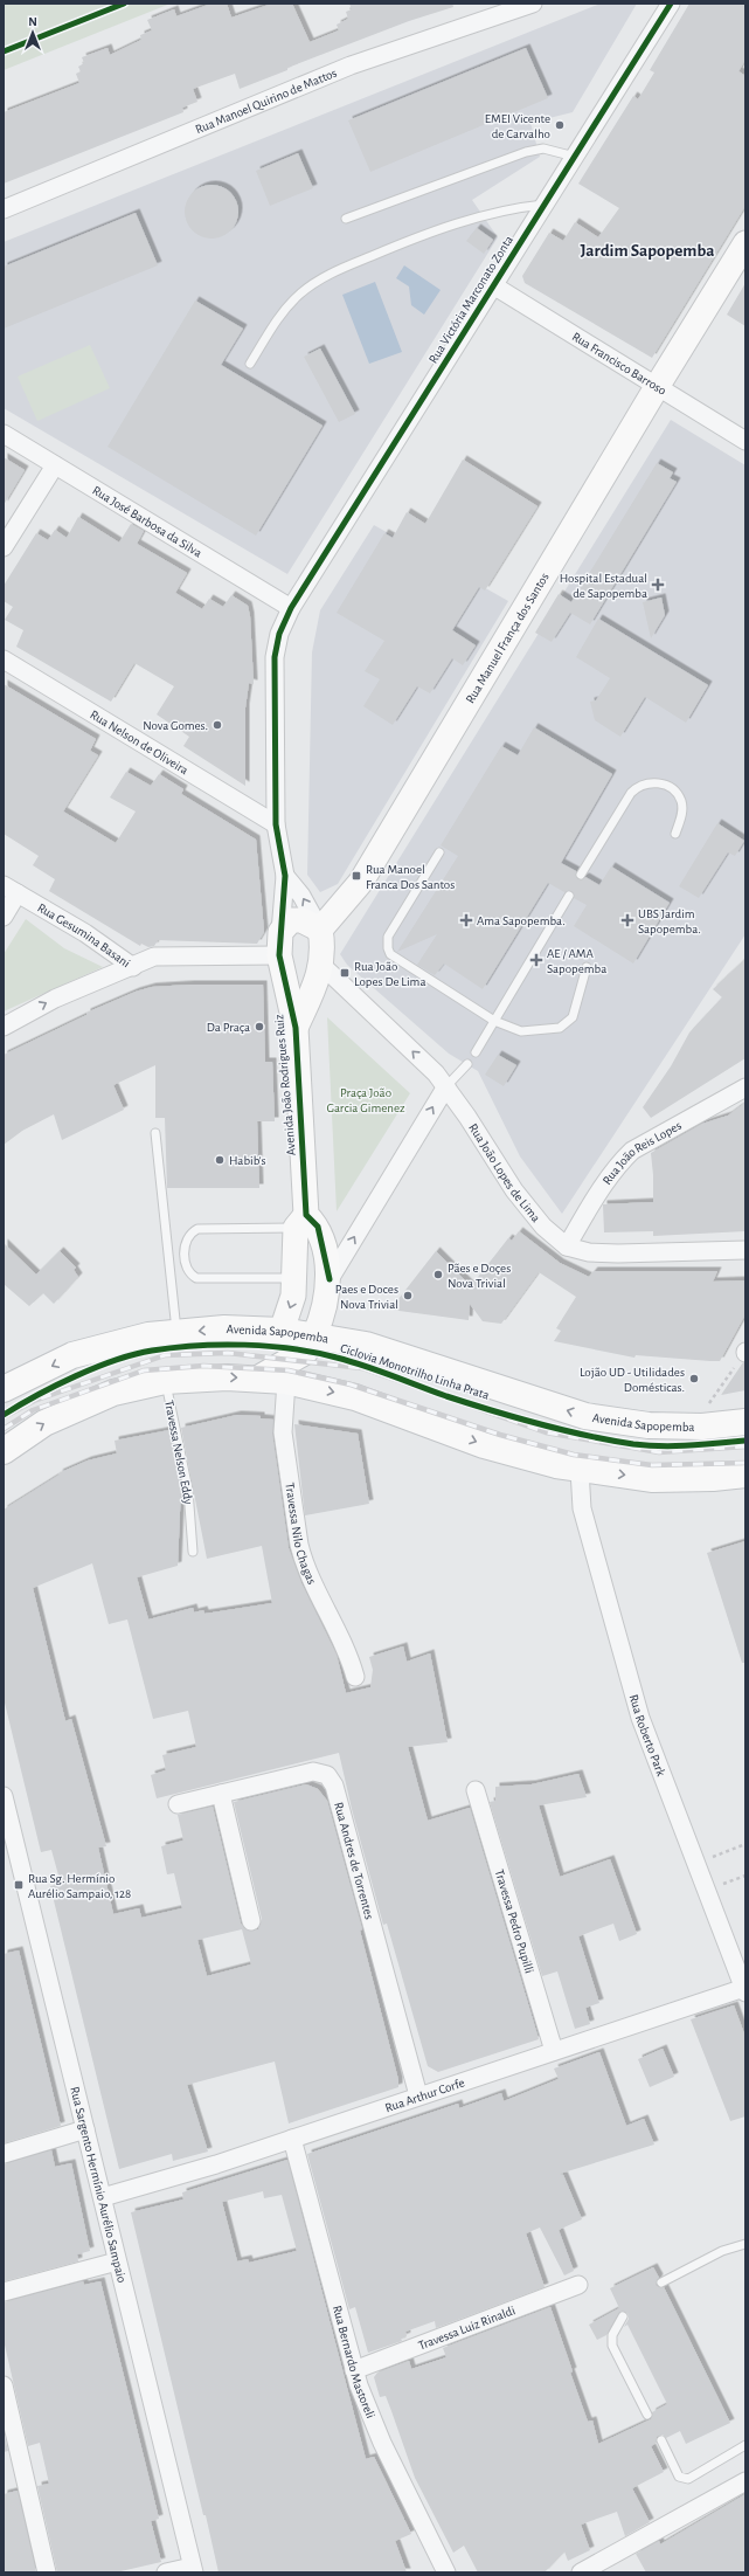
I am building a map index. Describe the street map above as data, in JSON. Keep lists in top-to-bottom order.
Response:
{
  "streets": {
    "main road": ["Avenida Sapopemba"],
    "street": [
      "Rua Manoel Quirino de Mattos",
      "Rua Victória Marconato Zonta",
      "Rua Francisco Barroso",
      "Rua José Barbosa da Silva",
      "Rua Manuel França dos Santos",
      "Rua Nelson de Oliveira",
      "Rua Gesumina Basani",
      "Avenida João Rodrigues Ruiz",
      "Rua João Reis Lopes",
      "Rua João Lopes de Lima",
      "Travessa Nilo Chagas",
      "Rua Roberto Park",
      "Rua Andres de Torrentes",
      "Travessa Pedro Pupilli",
      "Rua Arthur Corfe",
      "Rua Sargento Hermínio Aurélio Sampaio",
      "Travessa Luiz Rinaldi",
      "Rua Bernardo Mastoreli"
    ],
    "lane": ["Travessa Nelson Eddy"],
    "cycle path": ["Ciclovia Monotrilho Linha Prata"]
  },
  "crossings": [
    ["Rua Victória Marconato Zonta", "Rua Francisco Barroso"],
    ["Rua Victória Marconato Zonta", "Rua José Barbosa da Silva"],
    ["Rua Victória Marconato Zonta", "Avenida João Rodrigues Ruiz"],
    ["Rua Francisco Barroso", "Rua Manuel França dos Santos"],
    ["Rua José Barbosa da Silva", "Avenida João Rodrigues Ruiz"],
    ["Rua Nelson de Oliveira", "Avenida João Rodrigues Ruiz"],
    ["Rua Gesumina Basani", "Avenida João Rodrigues Ruiz"],
    ["Avenida João Rodrigues Ruiz", "Avenida Sapopemba"],
    ["Rua João Reis Lopes", "Rua João Lopes de Lima"],
    ["Rua Roberto Park", "Rua Arthur Corfe"],
    ["Rua Andres de Torrentes", "Rua Arthur Corfe"],
    ["Travessa Pedro Pupilli", "Rua Arthur Corfe"],
    ["Rua Arthur Corfe", "Rua Sargento Hermínio Aurélio Sampaio"],
    ["Rua Arthur Corfe", "Rua Bernardo Mastoreli"],
    ["Travessa Luiz Rinaldi", "Rua Bernardo Mastoreli"]
  ],
  "districts": ["Jardim Sapopemba"],
  "parks": ["Praça João Garcia Gimenez"],
  "places": {
    "other": [
      "EMEI Vicente de Carvalho",
      "Nova Gomes.",
      "Da Praça",
      "Habib's",
      "Pães e Doçes Nova Trivial",
      "Paes e Doces Nova Trivial",
      "Lojão UD - Utilidades Domésticas."
    ],
    "health": [
      "Hospital Estadual de Sapopemba",
      "Ama Sapopemba.",
      "UBS Jardim Sapopemba.",
      "AE / AMA Sapopemba"
    ],
    "transit": ["Rua Manoel Franca Dos Santos", "Rua João Lopes De Lima", "Rua Sg. Hermínio Aurélio Sampaio, 128"]
  },
  "north": "top"
}
